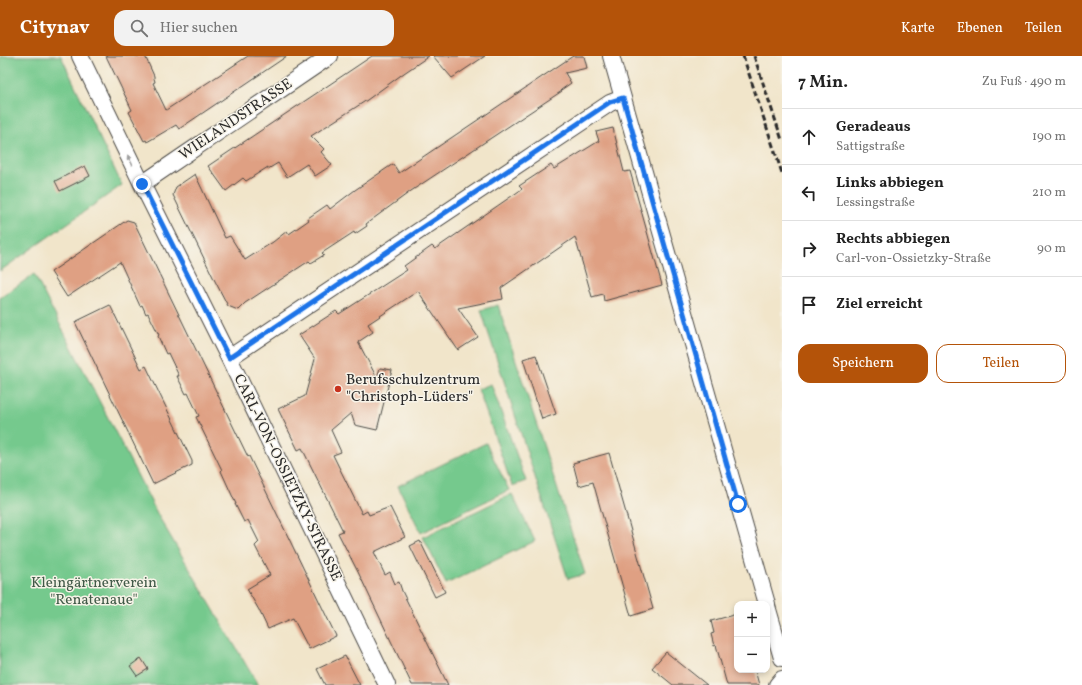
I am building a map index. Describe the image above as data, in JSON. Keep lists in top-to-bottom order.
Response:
{
  "streets": {
    "street": ["WIELANDSTRASSE", "CARL-VON-OSSIETZKY-STRASSE"]
  },
  "crossings": [
    ["WIELANDSTRASSE", "CARL-VON-OSSIETZKY-STRASSE"]
  ],
  "parks": ["Kleingärtnerverein \"Renatenaue\""],
  "places": ["Berufsschulzentrum \"Christoph-Lüders\""],
  "page": {
    "header": "Citynav",
    "search": "Hier suchen",
    "nav": ["Karte", "Ebenen", "Teilen"],
    "heading": ["7 Min.", "Zu Fuß · 490 m"],
    "list": [
      ["Geradeaus", "Sattigstraße", "190 m"],
      ["Links abbiegen", "Lessingstraße", "210 m"],
      ["Rechts abbiegen", "Carl-von-Ossietzky-Straße", "90 m"],
      "Ziel erreicht"
    ],
    "buttons": ["Speichern", "Teilen"],
    "map_buttons": ["+", "−"]
  }
}
